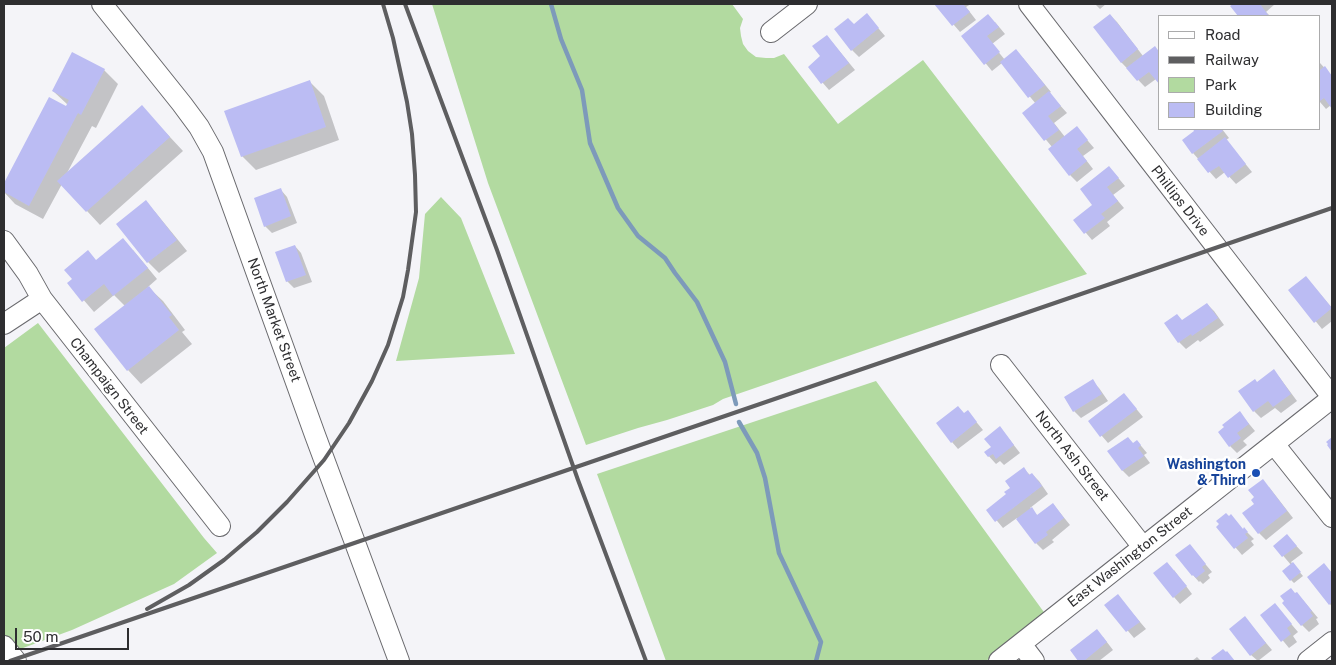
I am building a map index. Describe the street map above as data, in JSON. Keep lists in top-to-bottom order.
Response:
{
  "streets": {
    "street": [
      "Phillips Drive",
      "North Market Street",
      "Champaign Street",
      "North Ash Street",
      "East Washington Street"
    ]
  },
  "crossings": [
    ["Phillips Drive", "East Washington Street"],
    ["North Ash Street", "East Washington Street"]
  ],
  "places": ["Washington & Third"],
  "legend": [
    "Road",
    "Railway",
    "Park",
    "Building"
  ],
  "scale_bar": "50 m"
}
